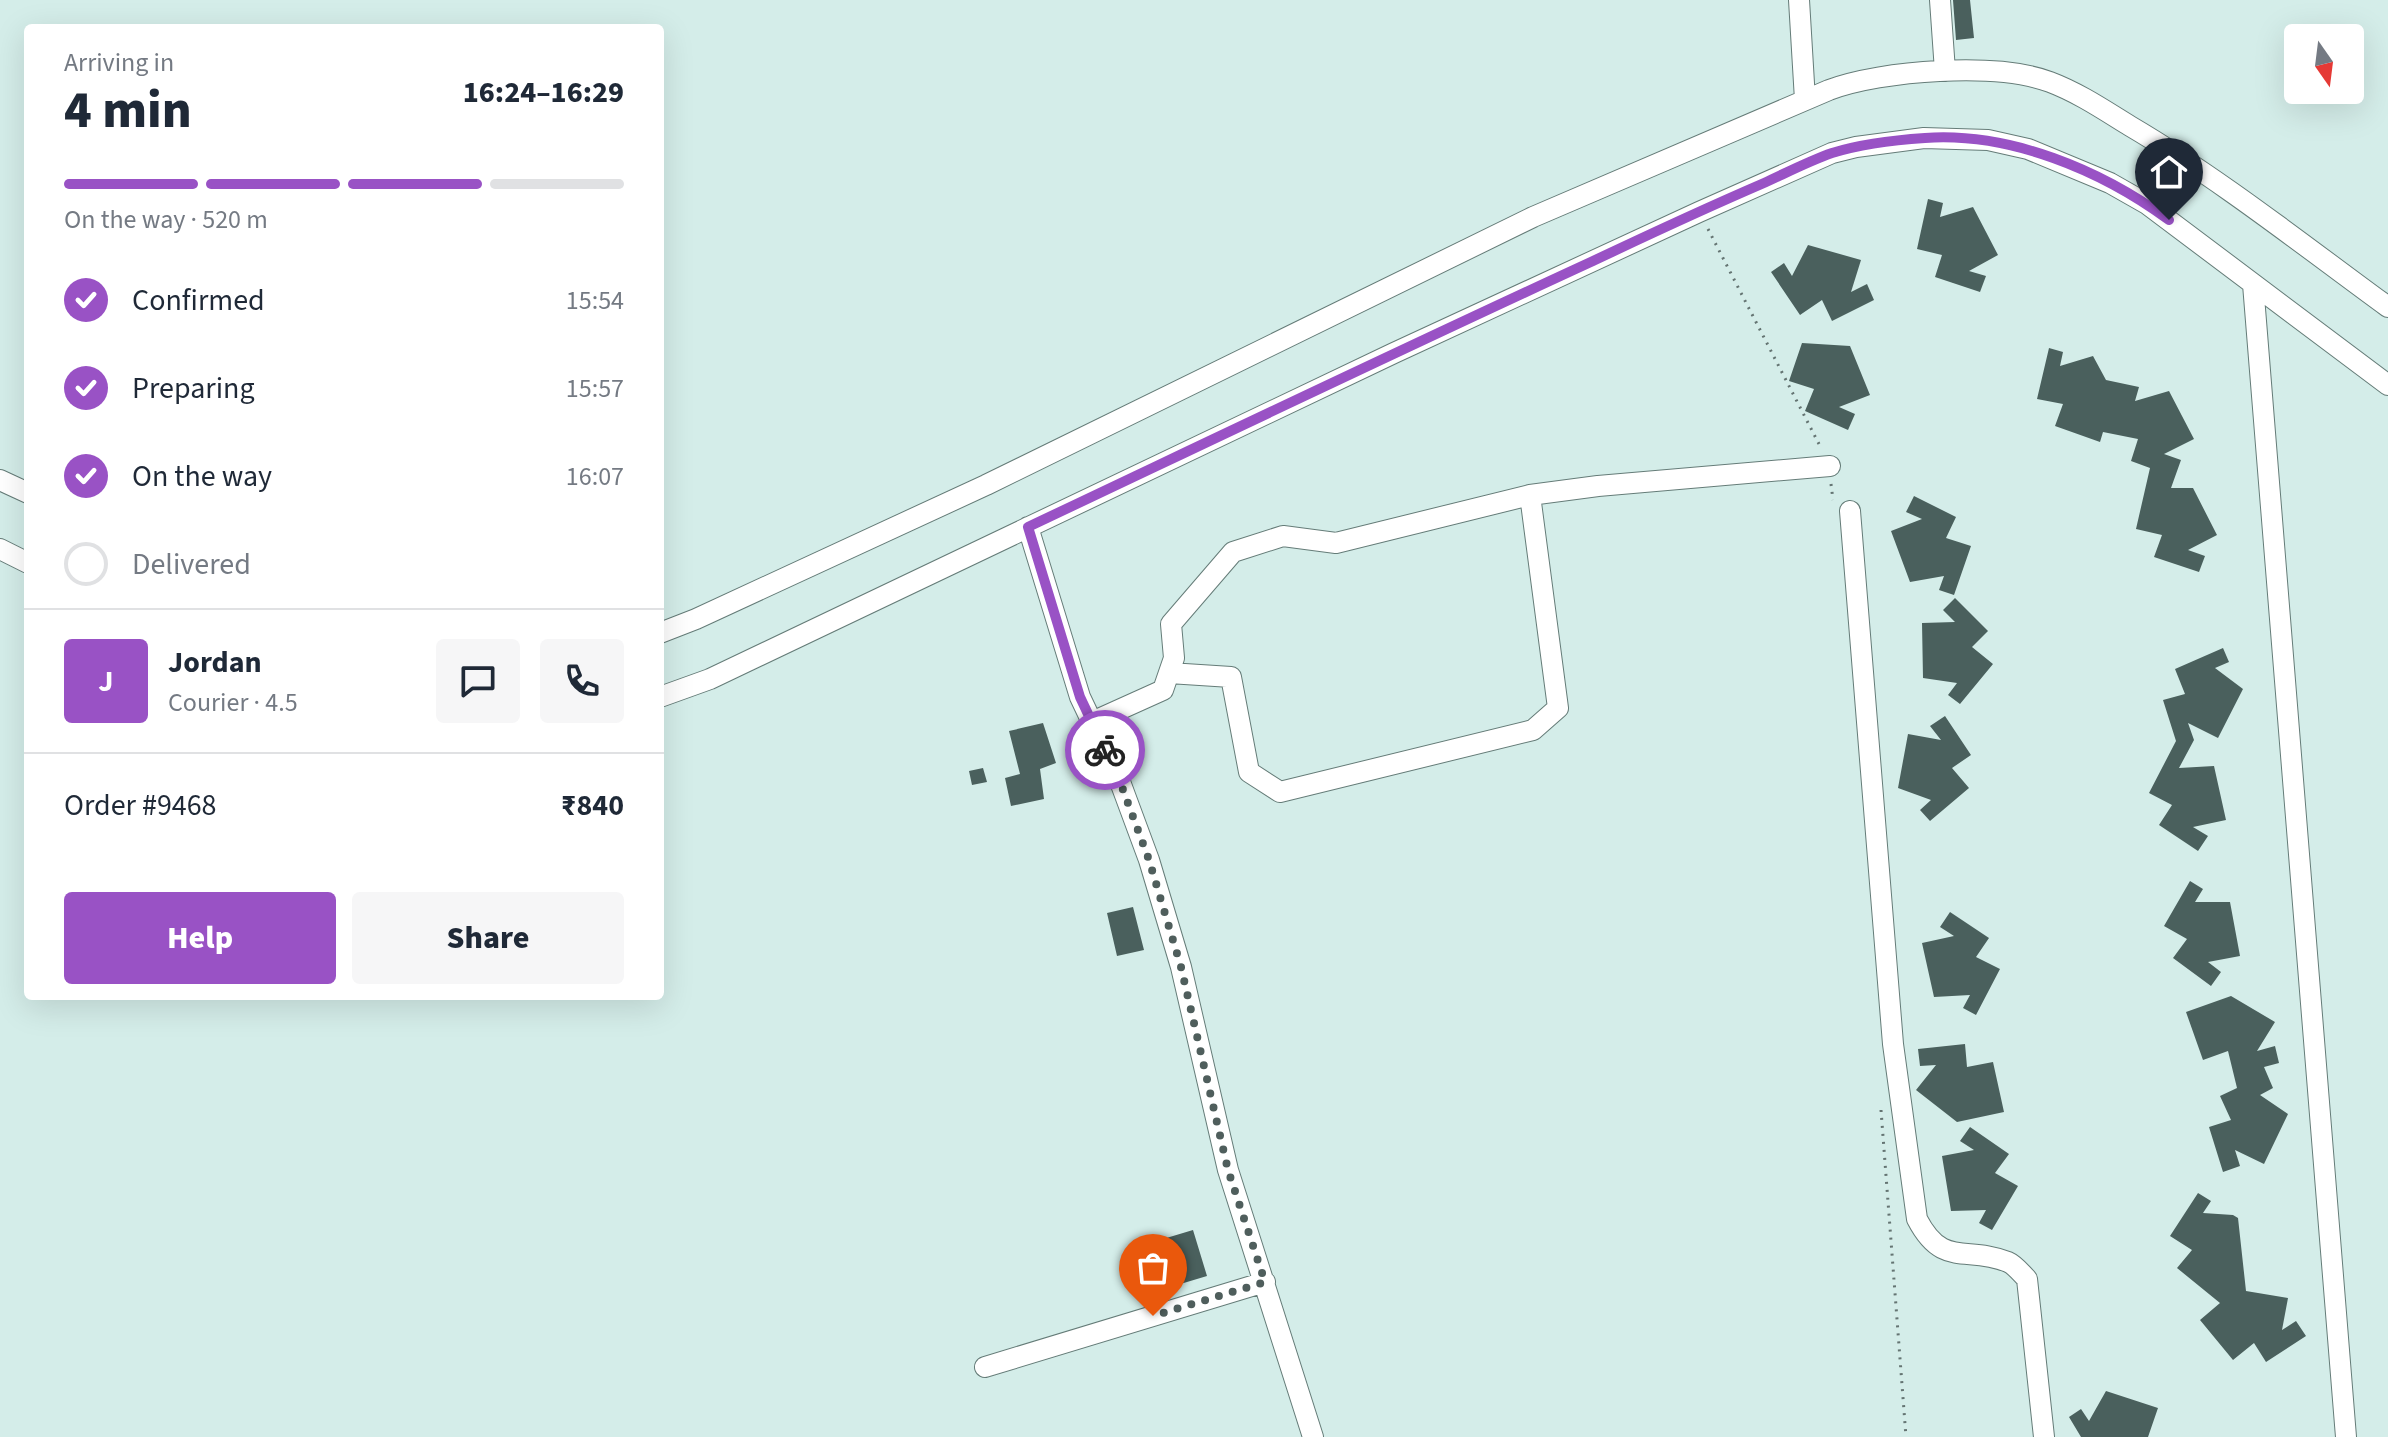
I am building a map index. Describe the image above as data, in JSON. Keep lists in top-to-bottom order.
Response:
{
  "north": "bottom",
  "page": {
    "heading": ["4 min", "Arriving in", "16:24–16:29"],
    "panel": [
      "Jordan",
      "Courier · 4.5",
      "Order #9468",
      "₹840"
    ],
    "bar": "On the way · 520 m",
    "list": [
      ["Confirmed", "15:54"],
      ["Preparing", "15:57"],
      ["On the way", "16:07"],
      "Delivered"
    ],
    "round": "J",
    "buttons": ["Help", "Share"]
  }
}
